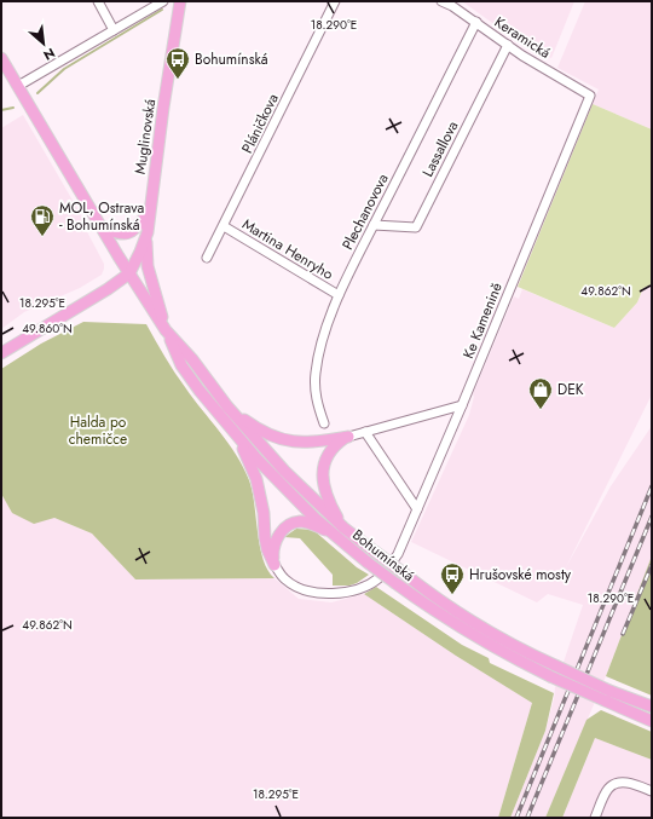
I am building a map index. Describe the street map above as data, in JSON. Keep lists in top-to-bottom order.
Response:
{
  "streets": {
    "main road": ["Muglinovská", "Bohumínská"],
    "street": [
      "Keramická",
      "Pláničkova",
      "Lassallova",
      "Plechanovova",
      "Martina Henryho",
      "Ke Kamenině"
    ]
  },
  "crossings": [
    ["Keramická", "Lassallova"],
    ["Keramická", "Plechanovova"],
    ["Keramická", "Ke Kamenině"],
    ["Pláničkova", "Martina Henryho"],
    ["Muglinovská", "Bohumínská"],
    ["Lassallova", "Plechanovova"],
    ["Plechanovova", "Martina Henryho"]
  ],
  "parks": ["Halda po chemičce"],
  "places": {
    "bus stop": ["Bohumínská", "Hrušovské mosty"],
    "fuel station": ["MOL, Ostrava - Bohumínská"],
    "shop": ["DEK"]
  },
  "north": "bottom right",
  "coordinates": [
    "18.290°E",
    "49.862°N",
    "18.295°E",
    "49.860°N"
  ]
}
